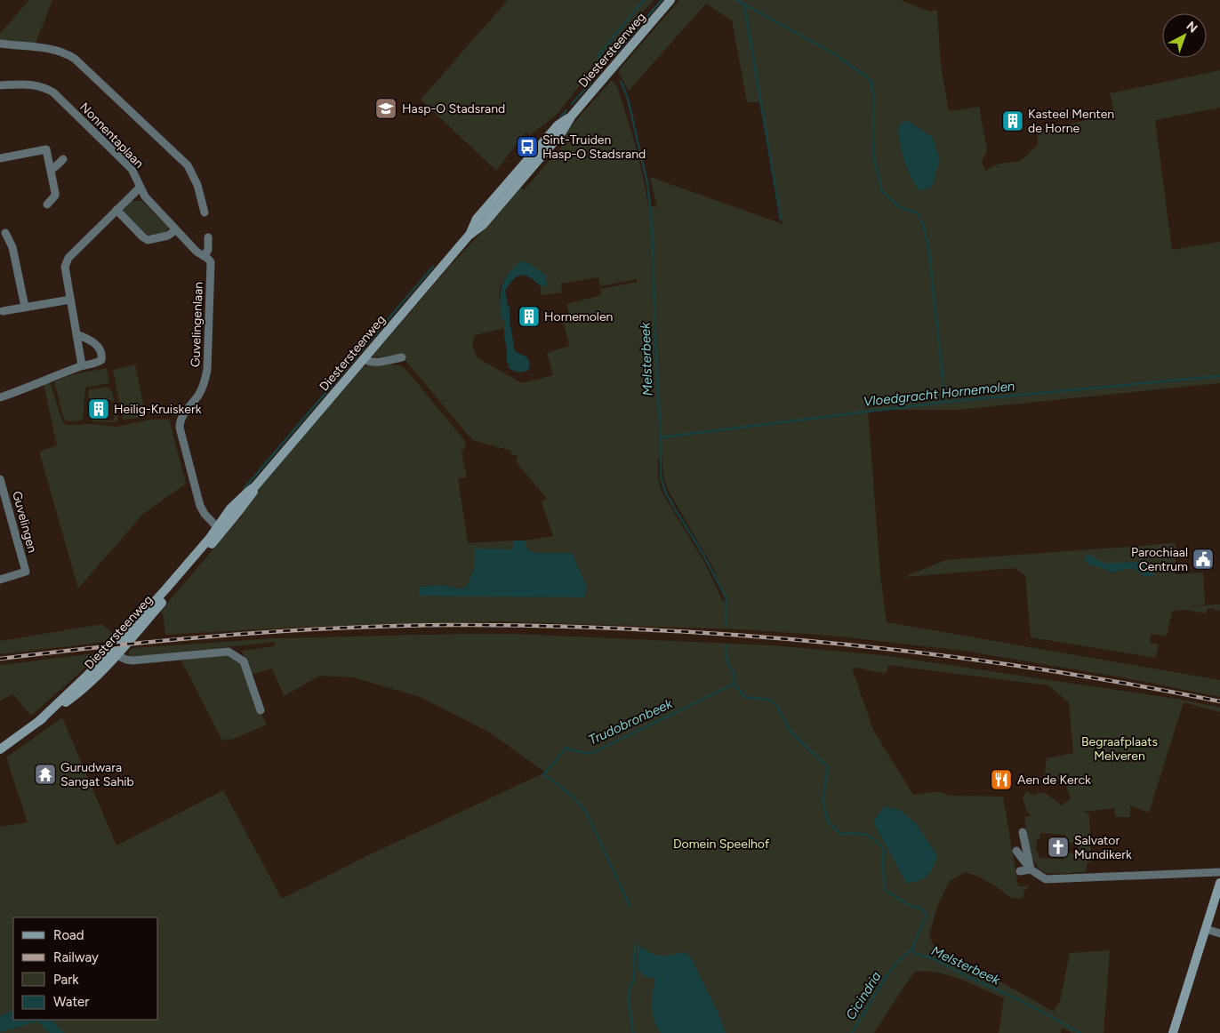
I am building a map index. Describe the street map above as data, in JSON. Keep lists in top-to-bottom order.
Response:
{
  "streets": {
    "main road": ["Diestersteenweg"],
    "street": ["Nonnentaplaan", "Guvelingenlaan", "Guvelingen"]
  },
  "crossings": [
    ["Diestersteenweg", "Guvelingenlaan"],
    ["Nonnentaplaan", "Guvelingenlaan"]
  ],
  "water": [
    "Melsterbeek",
    "Vloedgracht Hornemolen",
    "Trudobronbeek",
    "Cicindria"
  ],
  "parks": ["Begraafplaats Melveren", "Domein Speelhof"],
  "places": {
    "school or university": ["Hasp-O Stadsrand"],
    "building": ["Kasteel Menten de Horne", "Hornemolen", "Heilig-Kruiskerk"],
    "bus stop": ["Sint-Truiden Hasp-O Stadsrand"],
    "public building": ["Parochiaal Centrum"],
    "temple": ["Gurudwara Sangat Sahib"],
    "restaurant": ["Aen de Kerck"],
    "church": ["Salvator Mundikerk"]
  },
  "legend": [
    "Road",
    "Railway",
    "Park",
    "Water"
  ],
  "north": "top right"
}
